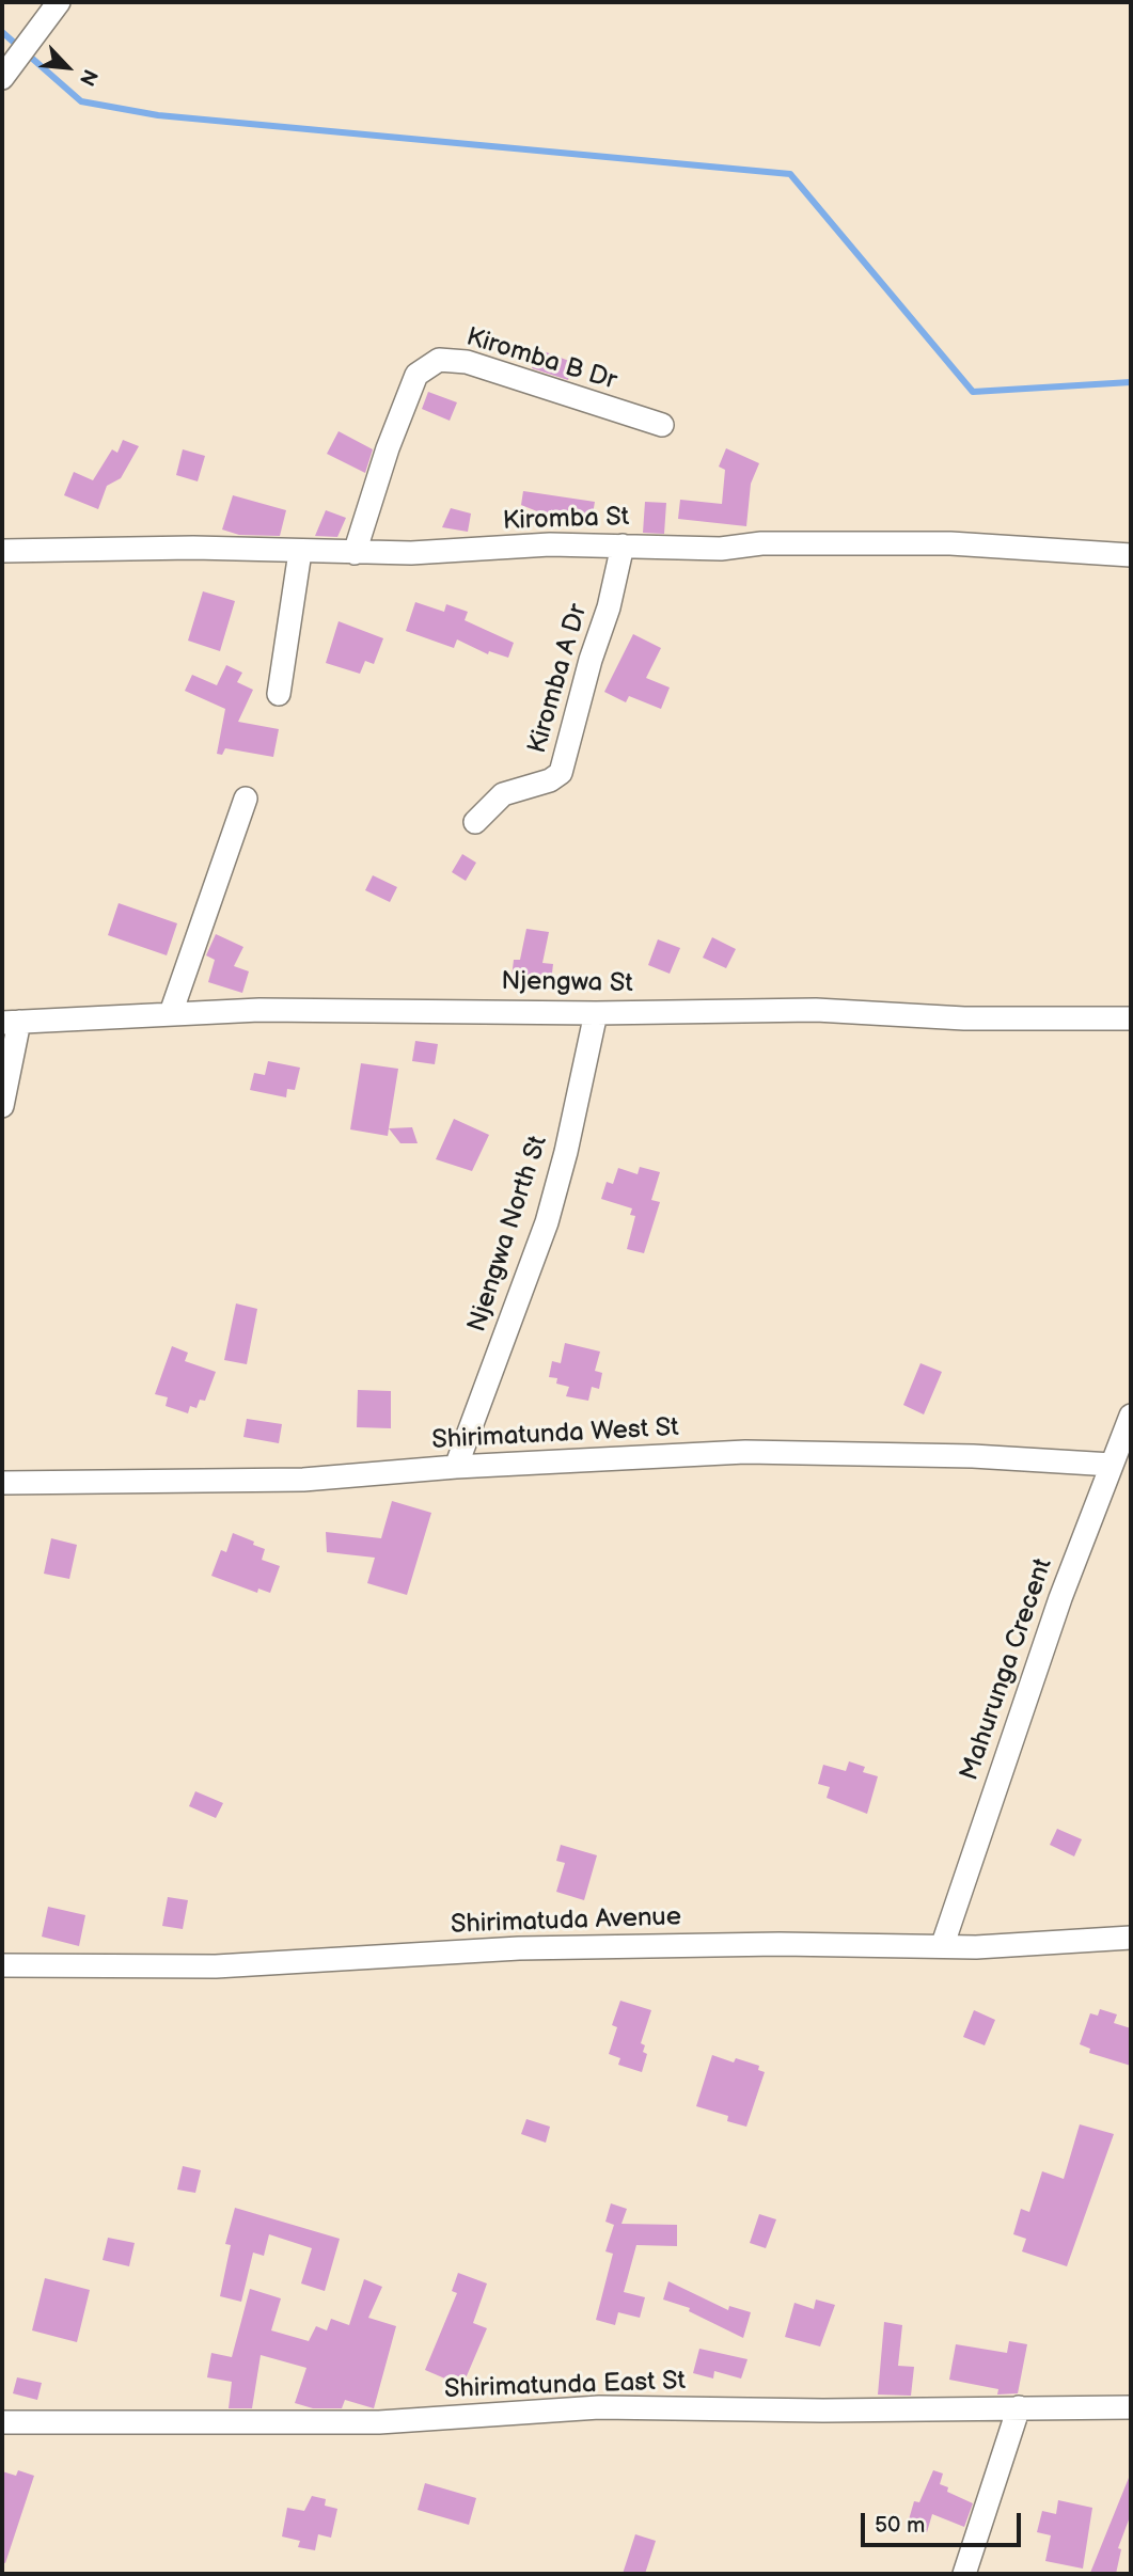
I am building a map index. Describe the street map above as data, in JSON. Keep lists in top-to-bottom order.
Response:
{
  "streets": {
    "street": [
      "Kiromba B Dr",
      "Kiromba St",
      "Kiromba A Dr",
      "Njengwa St",
      "Njengwa North St",
      "Shirimatunda West St",
      "Mahurunga Crecent",
      "Shirimatuda Avenue",
      "Shirimatunda East St"
    ]
  },
  "crossings": [
    ["Kiromba B Dr", "Kiromba St"],
    ["Kiromba St", "Kiromba A Dr"],
    ["Njengwa St", "Njengwa North St"],
    ["Njengwa North St", "Shirimatunda West St"],
    ["Shirimatunda West St", "Mahurunga Crecent"],
    ["Mahurunga Crecent", "Shirimatuda Avenue"]
  ],
  "scale_bar": "50 m",
  "north": "bottom right"
}
